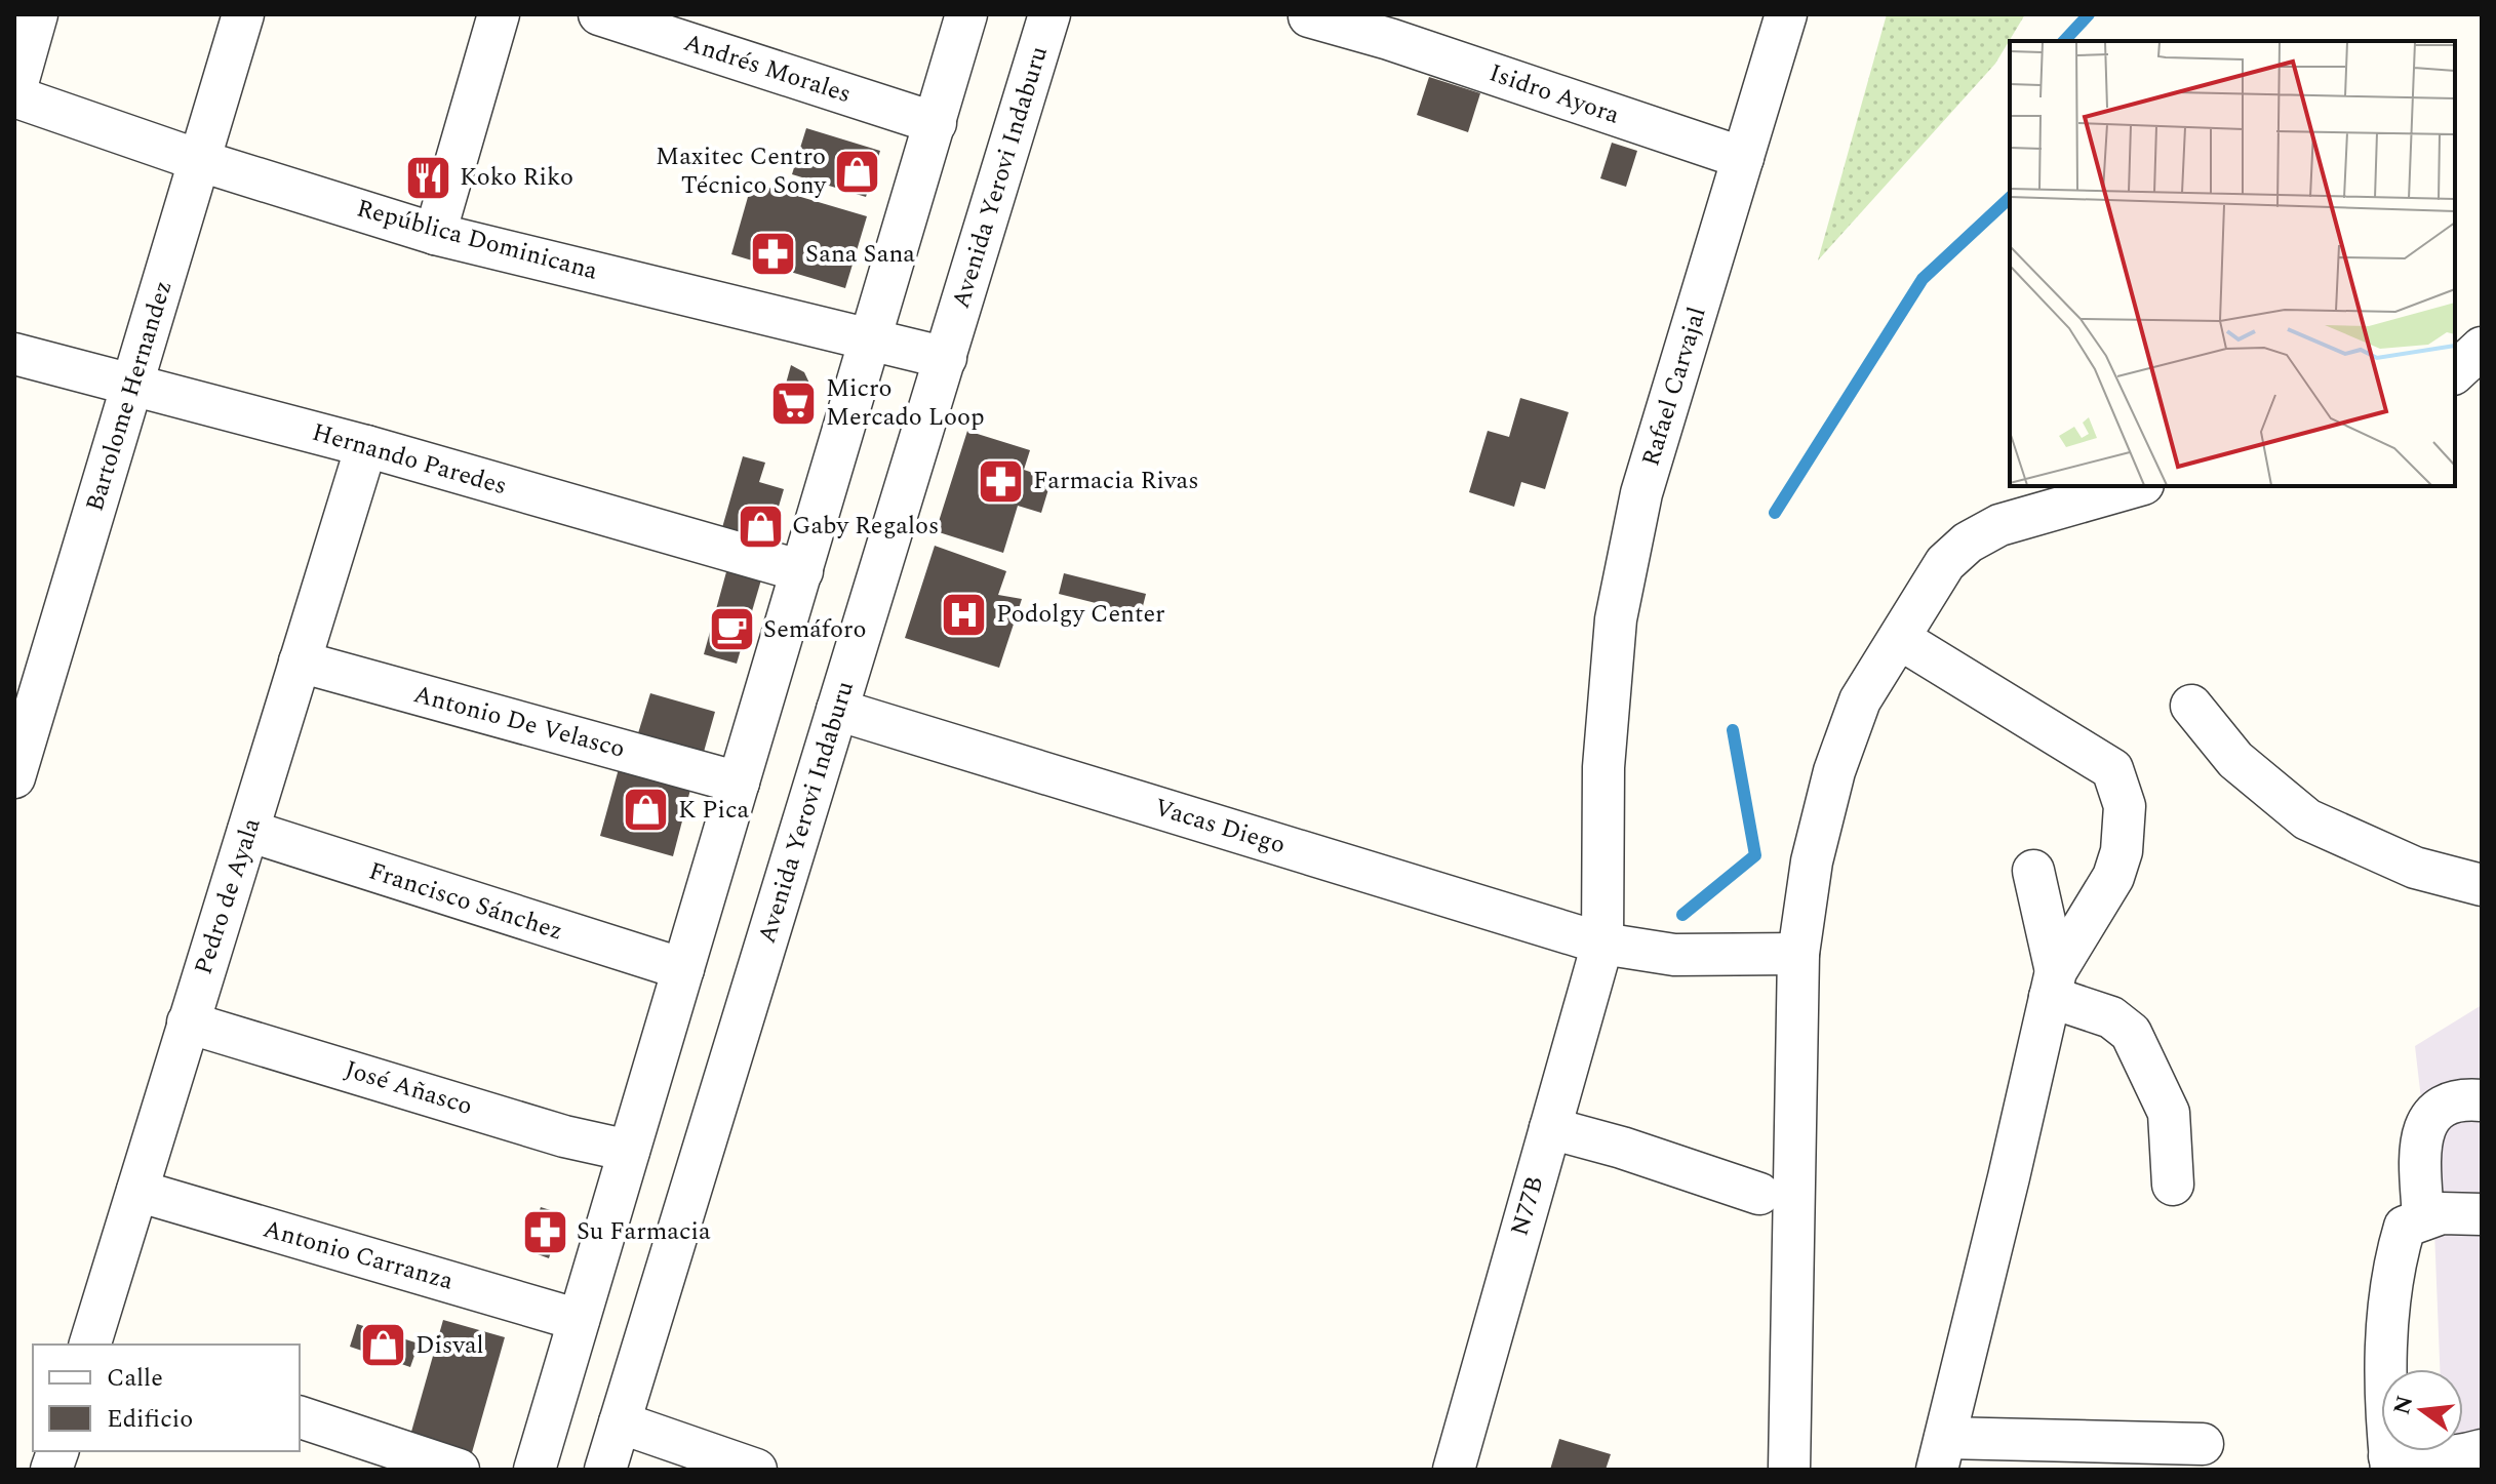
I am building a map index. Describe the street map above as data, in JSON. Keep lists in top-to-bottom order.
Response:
{
  "streets": {
    "street": [
      "Andrés Morales",
      "Isidro Ayora",
      "Avenida Yerovi Indaburu",
      "República Dominicana",
      "Rafael Carvajal",
      "Bartolome Hernandez",
      "Hernando Paredes",
      "Antonio De Velasco",
      "Vacas Diego",
      "Pedro de Ayala",
      "Francisco Sánchez",
      "José Añasco",
      "N77B",
      "Antonio Carranza"
    ]
  },
  "crossings": [
    ["Isidro Ayora", "Rafael Carvajal"],
    ["Avenida Yerovi Indaburu", "República Dominicana"],
    ["Avenida Yerovi Indaburu", "Vacas Diego"],
    ["República Dominicana", "Bartolome Hernandez"],
    ["Rafael Carvajal", "Vacas Diego"],
    ["Rafael Carvajal", "N77B"],
    ["Bartolome Hernandez", "Hernando Paredes"],
    ["Hernando Paredes", "Pedro de Ayala"],
    ["Antonio De Velasco", "Pedro de Ayala"],
    ["Vacas Diego", "N77B"],
    ["Pedro de Ayala", "Francisco Sánchez"],
    ["Pedro de Ayala", "José Añasco"],
    ["Pedro de Ayala", "Antonio Carranza"]
  ],
  "places": {
    "shop": [
      "Maxitec Centro Técnico Sony",
      "Gaby Regalos",
      "K Pica",
      "Disval"
    ],
    "restaurant": ["Koko Riko"],
    "pharmacy": ["Sana Sana", "Farmacia Rivas", "Su Farmacia"],
    "supermarket": ["Micro Mercado Loop"],
    "hospital": ["Podolgy Center"],
    "cafe": ["Semáforo"]
  },
  "legend": ["Calle", "Edificio"],
  "north": "left"
}
